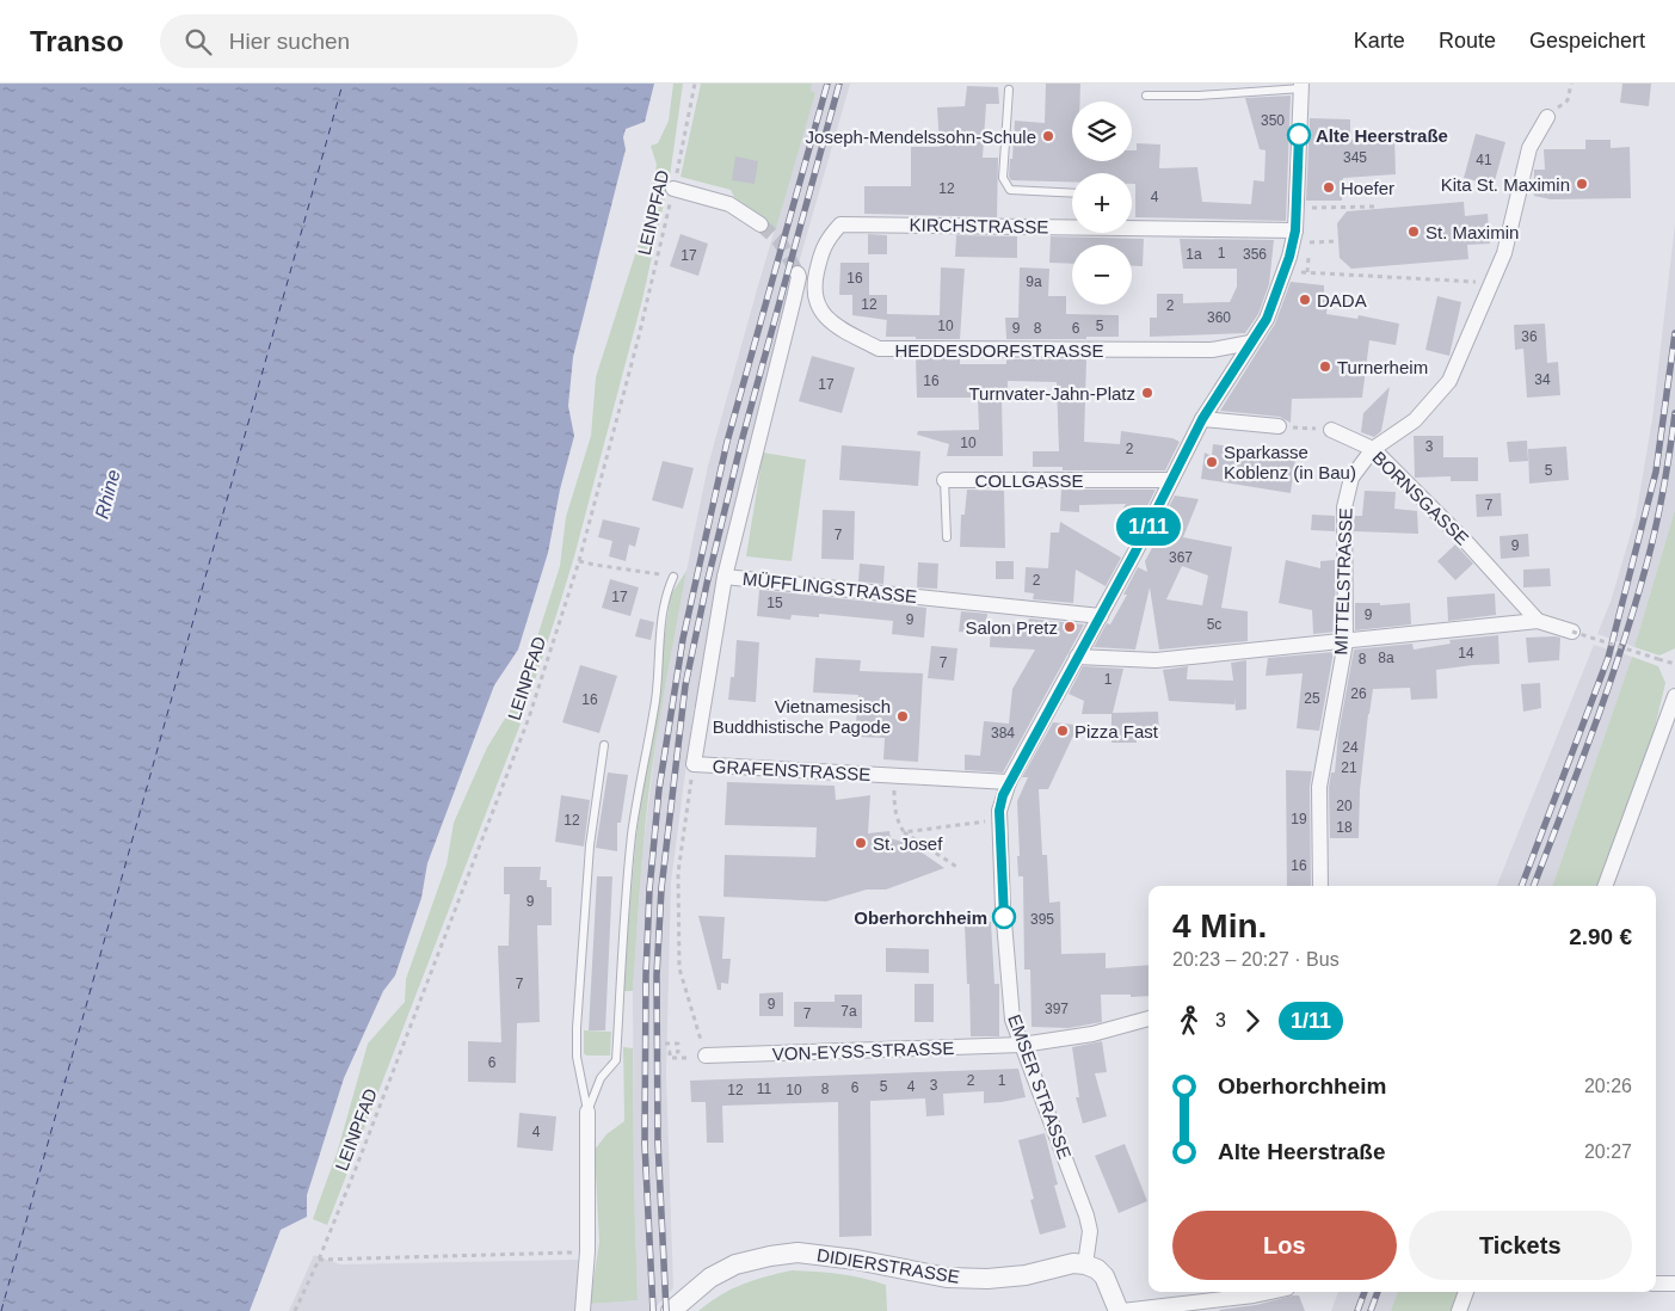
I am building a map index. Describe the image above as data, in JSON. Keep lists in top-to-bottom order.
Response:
{
  "streets": {
    "street": [
      "KIRCHSTRASSE",
      "HEDDESDORFSTRASSE",
      "COLLGASSE",
      "BORNSGASSE",
      "MITTELSTRASSE",
      "MÜFFLINGSTRASSE",
      "GRAFENSTRASSE",
      "VON-EYSS-STRASSE",
      "EMSER STRASSE",
      "DIDIERSTRASSE"
    ],
    "path": ["LEINPFAD"]
  },
  "crossings": [
    ["KIRCHSTRASSE", "HEDDESDORFSTRASSE"],
    ["KIRCHSTRASSE", "EMSER STRASSE"],
    ["HEDDESDORFSTRASSE", "EMSER STRASSE"],
    ["COLLGASSE", "EMSER STRASSE"],
    ["BORNSGASSE", "MITTELSTRASSE"],
    ["MÜFFLINGSTRASSE", "GRAFENSTRASSE"],
    ["MÜFFLINGSTRASSE", "EMSER STRASSE"],
    ["GRAFENSTRASSE", "EMSER STRASSE"],
    ["VON-EYSS-STRASSE", "EMSER STRASSE"],
    ["EMSER STRASSE", "DIDIERSTRASSE"]
  ],
  "water": ["Rhine"],
  "places": [
    "Alte Heerstraße",
    "Joseph-Mendelssohn-Schule",
    "Kita St. Maximin",
    "Hoefer",
    "St. Maximin",
    "DADA",
    "Turnerheim",
    "Turnvater-Jahn-Platz",
    "Sparkasse Koblenz (in Bau)",
    "Salon Pretz",
    "Vietnamesisch Buddhistische Pagode",
    "Pizza Fast",
    "St. Josef",
    "Oberhorchheim"
  ],
  "lines": ["bus line 1/11"],
  "house_numbers": [
    "350",
    "345",
    "41",
    "12",
    "4",
    "1",
    "1a",
    "356",
    "17",
    "16",
    "9a",
    "12",
    "2",
    "360",
    "10",
    "5",
    "9",
    "8",
    "6",
    "36",
    "34",
    "16",
    "17",
    "10",
    "3",
    "2",
    "5",
    "7",
    "7",
    "9",
    "367",
    "2",
    "17",
    "15",
    "9",
    "9",
    "5c",
    "14",
    "8a",
    "8",
    "7",
    "1",
    "26",
    "25",
    "16",
    "384",
    "24",
    "21",
    "20",
    "19",
    "12",
    "18",
    "16",
    "9",
    "395",
    "7",
    "9",
    "397",
    "7a",
    "7",
    "6",
    "2",
    "1",
    "3",
    "5",
    "4",
    "6",
    "11",
    "8",
    "12",
    "10",
    "4"
  ],
  "page": {
    "header": "Transo",
    "search": "Hier suchen",
    "nav": ["Karte", "Route", "Gespeichert"],
    "on_map": "1/11",
    "map_buttons": ["+", "−"],
    "heading": ["4 Min.", "20:23 – 20:27 · Bus", "2.90 €"],
    "legs": ["3", "1/11"],
    "list": [
      {
        "name": "Oberhorchheim",
        "value": "20:26"
      },
      {
        "name": "Alte Heerstraße",
        "value": "20:27"
      }
    ],
    "buttons": ["Los", "Tickets"]
  }
}
